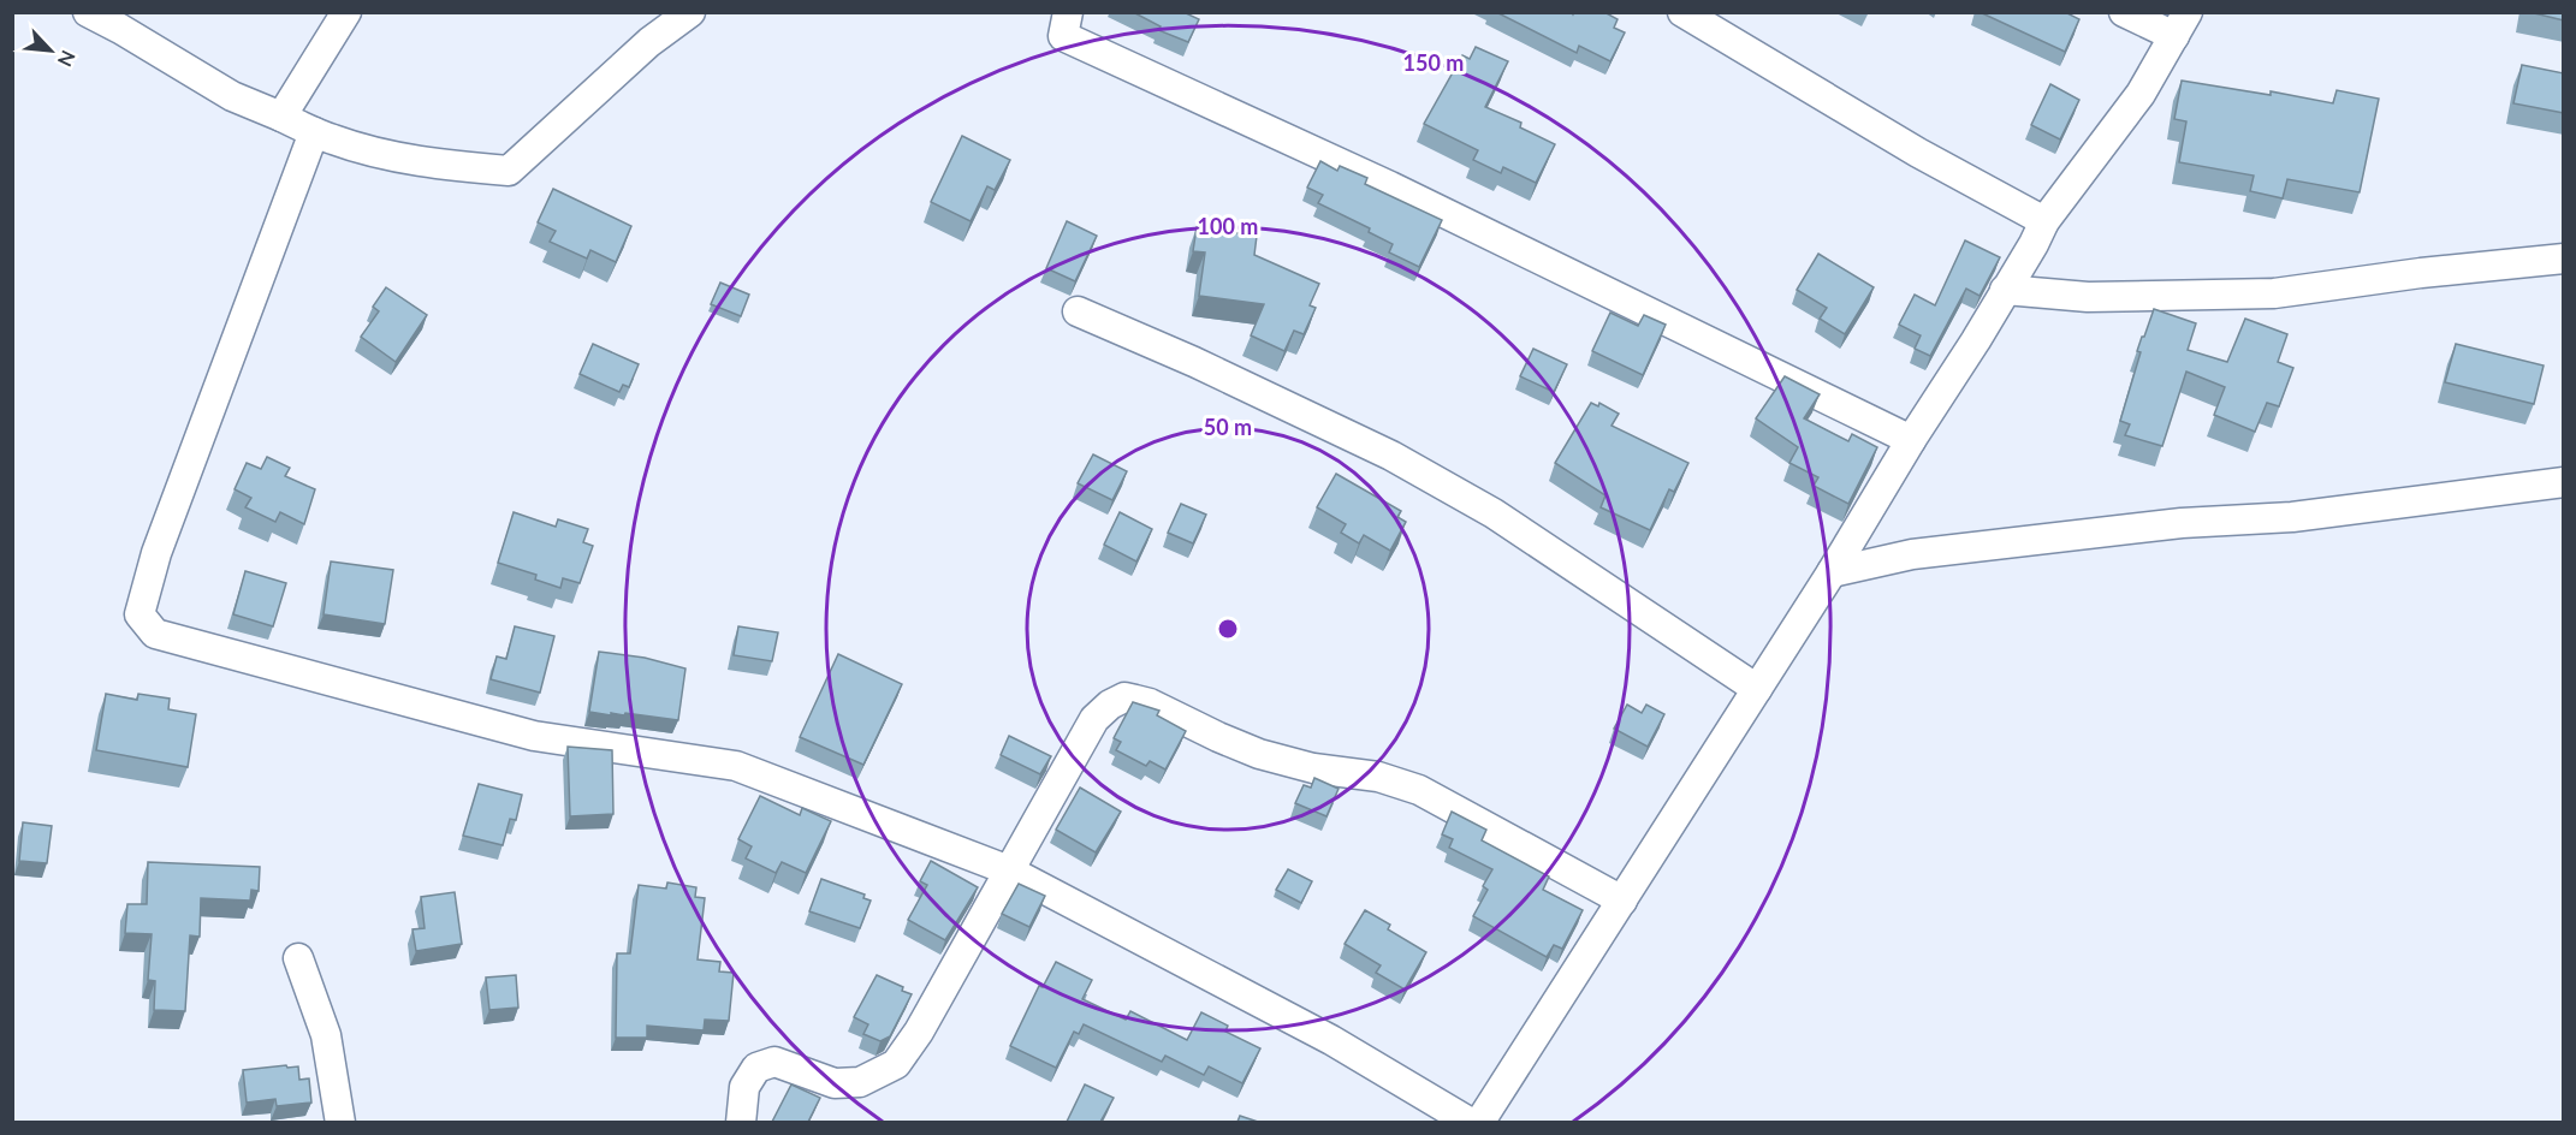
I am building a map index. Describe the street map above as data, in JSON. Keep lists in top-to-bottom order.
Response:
{
  "north": "bottom right",
  "rings": ["150 m", "100 m", "50 m"]
}
